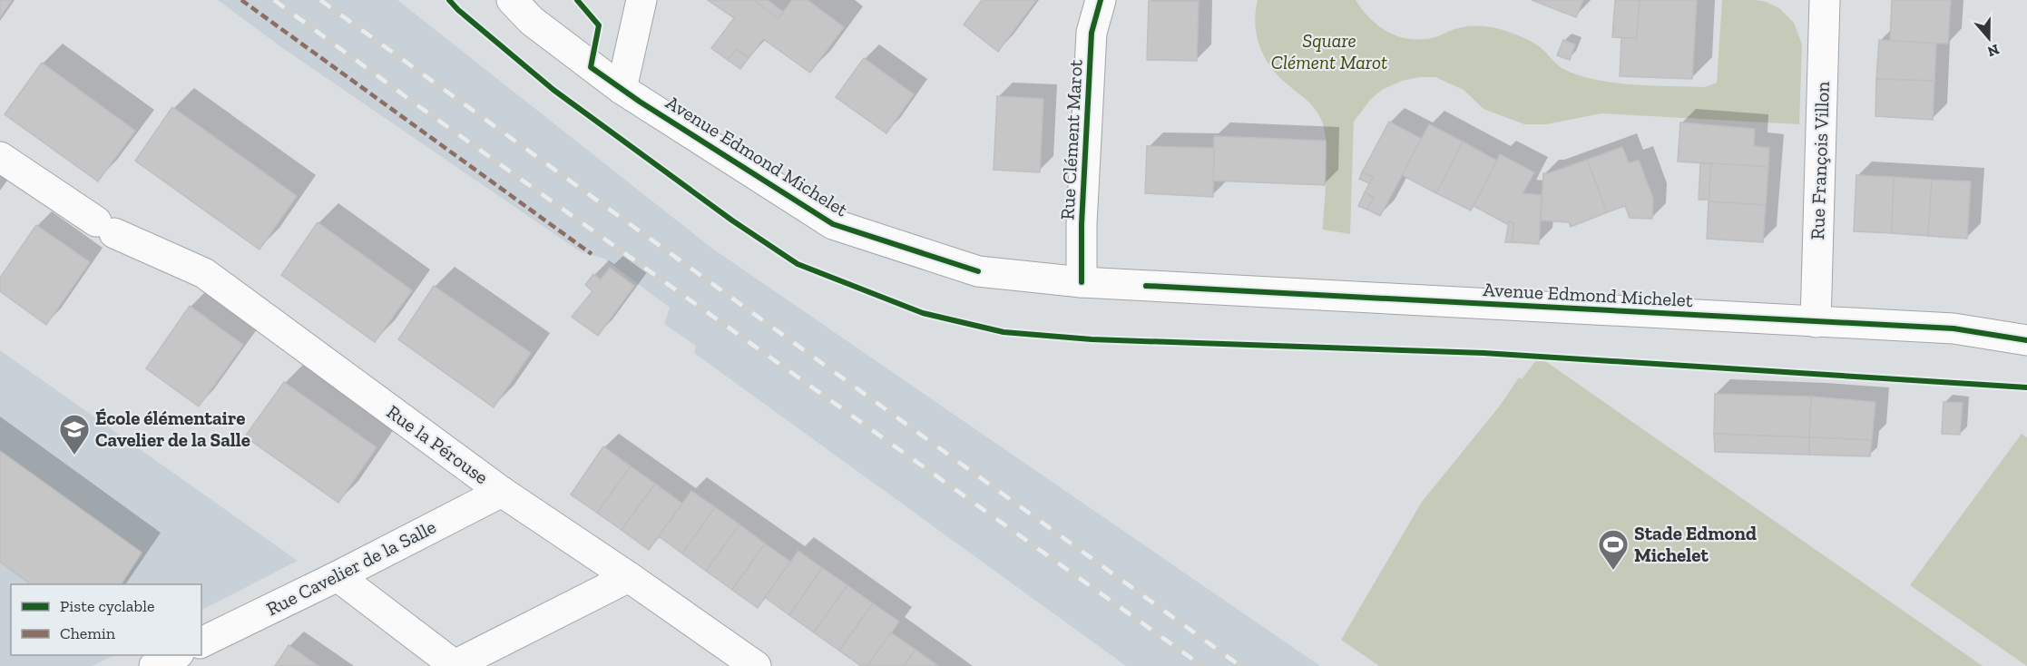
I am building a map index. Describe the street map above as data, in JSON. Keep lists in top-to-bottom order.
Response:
{
  "streets": {
    "street": [
      "Rue Clément Marot",
      "Avenue Edmond Michelet",
      "Rue François Villon",
      "Rue la Pérouse",
      "Rue Cavelier de la Salle"
    ]
  },
  "crossings": [
    ["Rue Clément Marot", "Avenue Edmond Michelet"],
    ["Avenue Edmond Michelet", "Rue François Villon"],
    ["Rue la Pérouse", "Rue Cavelier de la Salle"]
  ],
  "parks": ["Square Clément Marot"],
  "places": {
    "school or university": ["École élémentaire Cavelier de la Salle"],
    "sports": ["Stade Edmond Michelet"]
  },
  "legend": ["Piste cyclable", "Chemin"],
  "north": "bottom"
}
